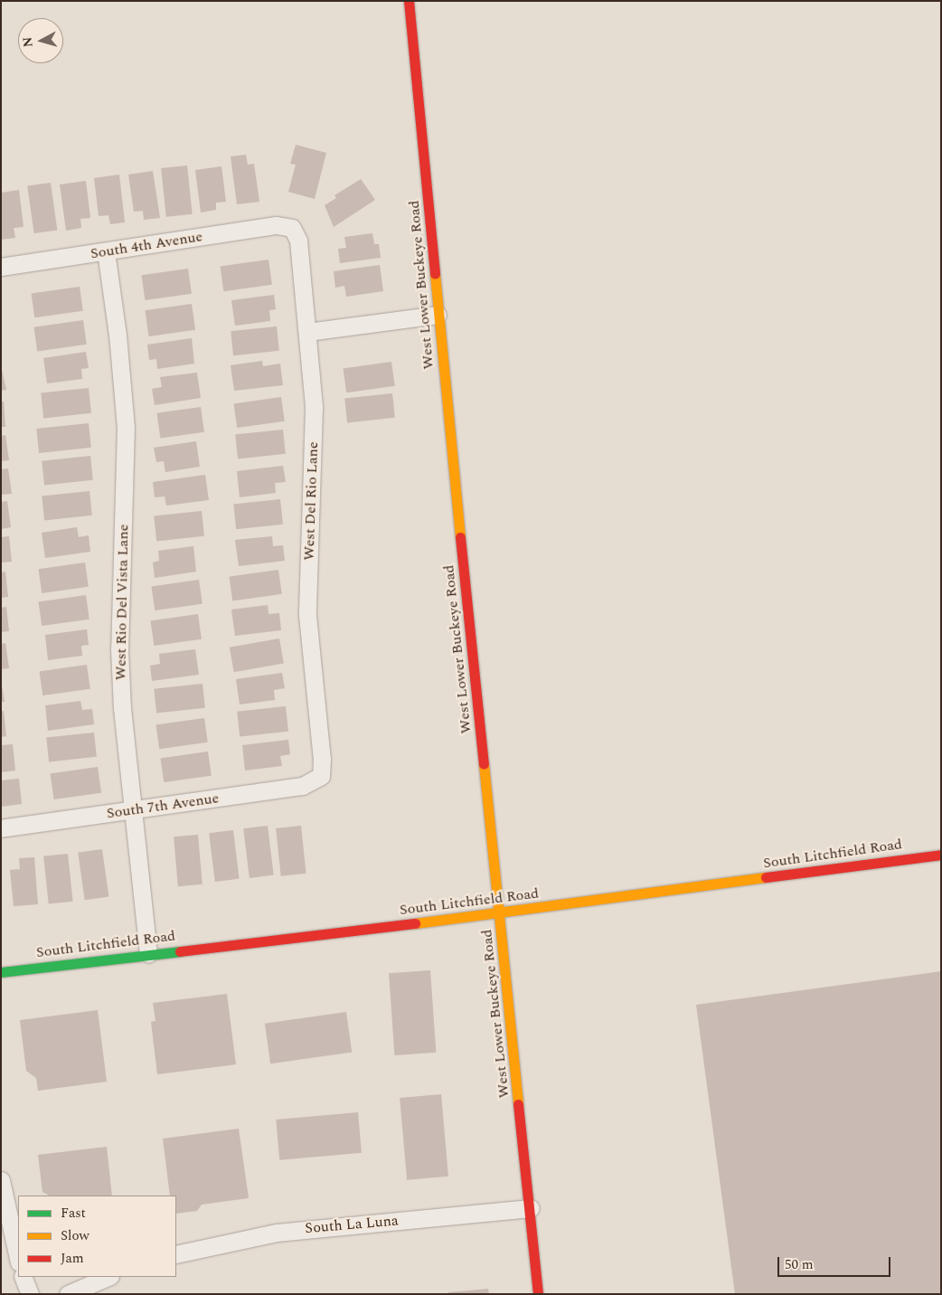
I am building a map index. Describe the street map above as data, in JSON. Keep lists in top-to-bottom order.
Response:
{
  "streets": {
    "main road": ["West Lower Buckeye Road", "South Litchfield Road"],
    "street": [
      "South 4th Avenue",
      "West Del Rio Lane",
      "West Rio Del Vista Lane",
      "South 7th Avenue",
      "South La Luna"
    ]
  },
  "crossings": [
    ["South 4th Avenue", "West Del Rio Lane"],
    ["South 4th Avenue", "West Rio Del Vista Lane"],
    ["West Lower Buckeye Road", "South Litchfield Road"],
    ["West Lower Buckeye Road", "South La Luna"],
    ["West Del Rio Lane", "South 7th Avenue"],
    ["West Rio Del Vista Lane", "South 7th Avenue"],
    ["West Rio Del Vista Lane", "South Litchfield Road"]
  ],
  "legend": ["Fast", "Slow", "Jam"],
  "scale_bar": "50 m",
  "north": "left"
}
